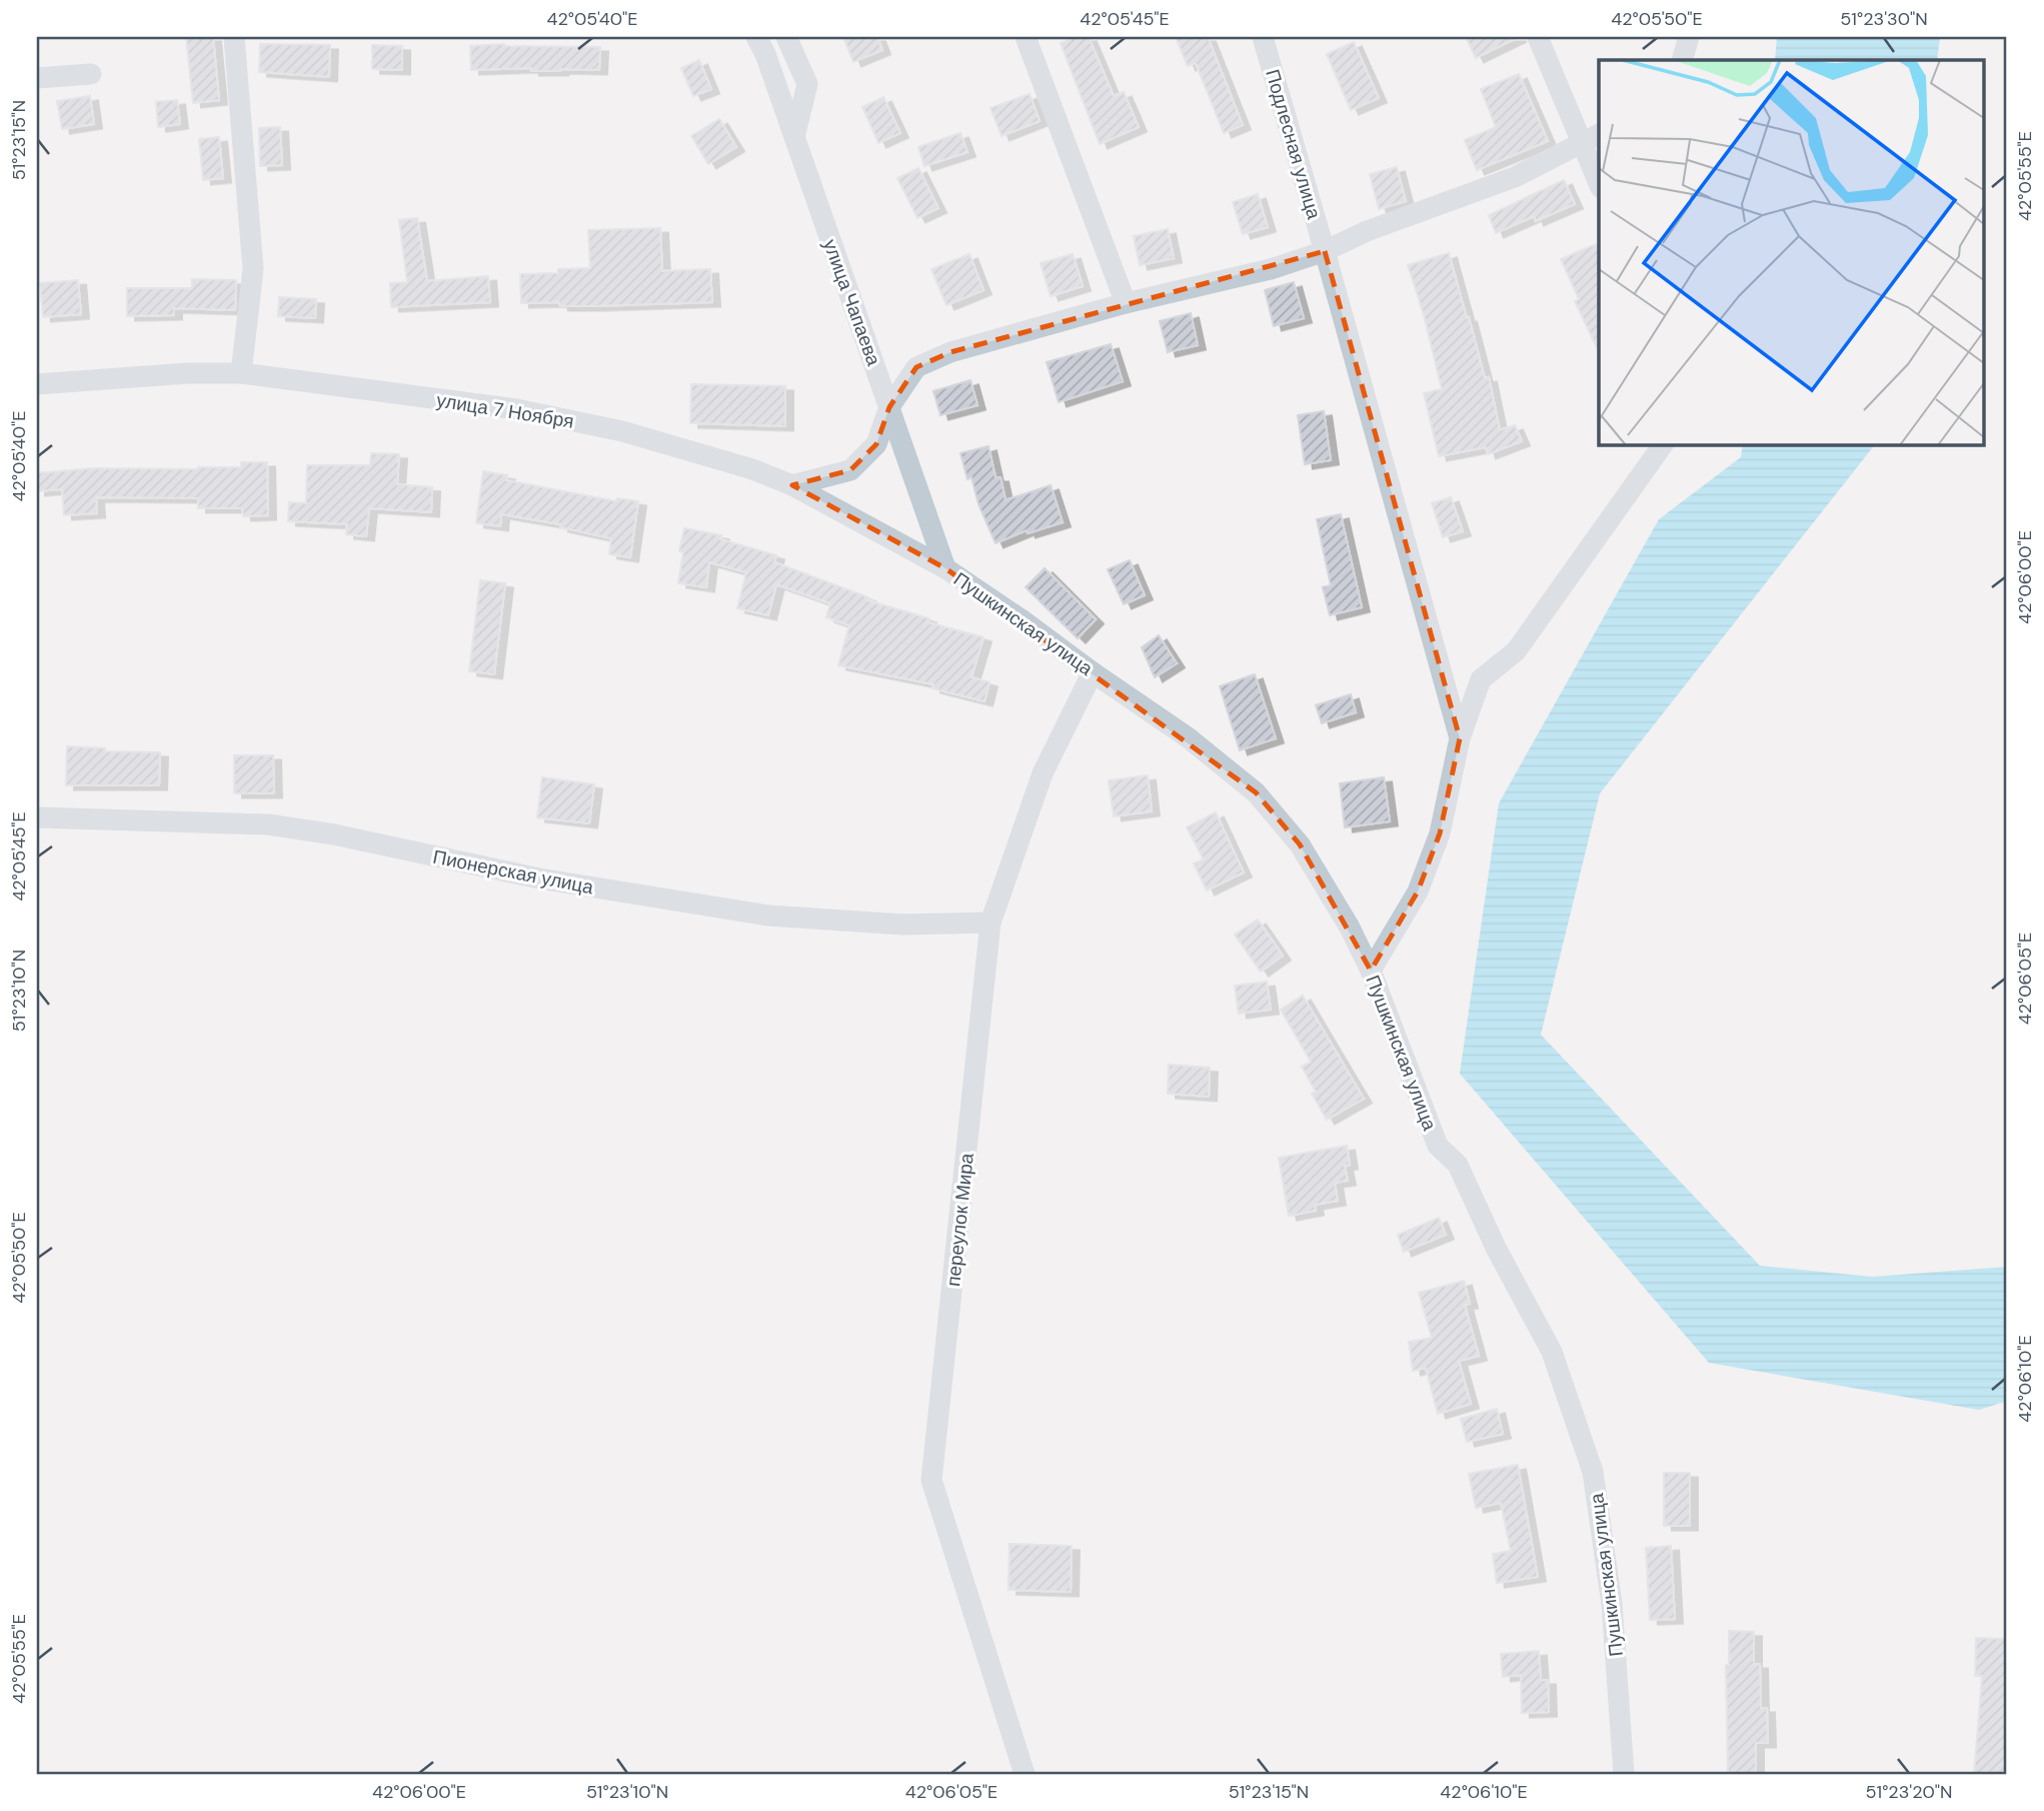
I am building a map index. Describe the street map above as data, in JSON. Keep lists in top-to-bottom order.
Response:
{
  "streets": {
    "street": [
      "Подлесная улица",
      "улица Чапаева",
      "улица 7 Ноября",
      "Пушкинская улица",
      "Пионерская улица",
      "переулок Мира"
    ]
  },
  "crossings": [
    ["улица Чапаева", "улица 7 Ноября"],
    ["улица Чапаева", "Пушкинская улица"],
    ["улица 7 Ноября", "Пушкинская улица"],
    ["Пушкинская улица", "переулок Мира"],
    ["Пионерская улица", "переулок Мира"]
  ],
  "coordinates": [
    "42°05'40\"E",
    "42°05'45\"E",
    "42°05'50\"E",
    "51°23'30\"N",
    "51°23'15\"N",
    "42°05'55\"E",
    "42°06'00\"E",
    "42°06'05\"E",
    "51°23'10\"N",
    "42°06'10\"E",
    "51°23'20\"N"
  ]
}
